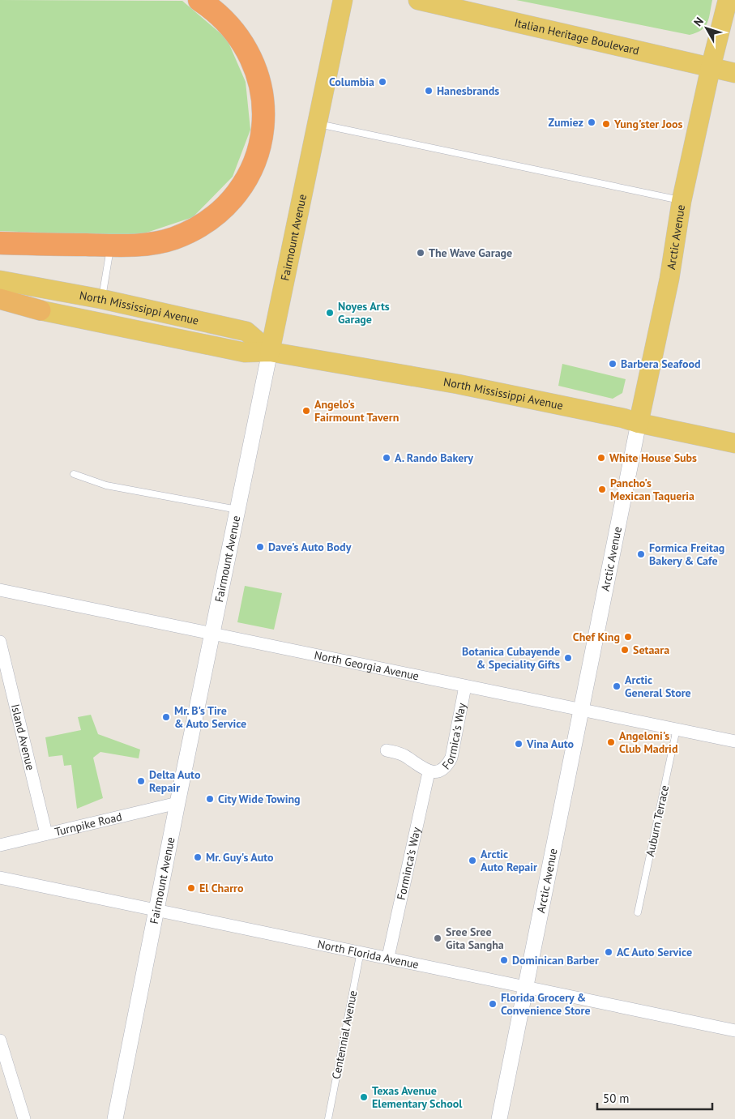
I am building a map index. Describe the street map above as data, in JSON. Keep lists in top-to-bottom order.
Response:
{
  "streets": {
    "main road": [
      "Italian Heritage Boulevard",
      "Fairmount Avenue",
      "Arctic Avenue",
      "North Mississippi Avenue"
    ],
    "street": [
      "North Georgia Avenue",
      "Formica's Way",
      "Island Avenue",
      "Turnpike Road",
      "Forminca's Way",
      "North Florida Avenue"
    ],
    "lane": ["Auburn Terrace", "Centennial Avenue"]
  },
  "crossings": [
    ["Italian Heritage Boulevard", "Arctic Avenue"],
    ["Fairmount Avenue", "North Mississippi Avenue"],
    ["Fairmount Avenue", "North Georgia Avenue"],
    ["Fairmount Avenue", "Turnpike Road"],
    ["Fairmount Avenue", "North Florida Avenue"],
    ["Arctic Avenue", "North Mississippi Avenue"],
    ["Arctic Avenue", "North Georgia Avenue"],
    ["Arctic Avenue", "North Florida Avenue"],
    ["North Georgia Avenue", "Formica's Way"],
    ["North Georgia Avenue", "Auburn Terrace"],
    ["Formica's Way", "Forminca's Way"],
    ["Island Avenue", "Turnpike Road"],
    ["Forminca's Way", "North Florida Avenue"],
    ["North Florida Avenue", "Centennial Avenue"]
  ],
  "places": [
    "Columbia",
    "Hanesbrands",
    "Zumiez",
    "Yung'ster Joos",
    "The Wave Garage",
    "Noyes Arts Garage",
    "Barbera Seafood",
    "Angelo's Fairmount Tavern",
    "A. Rando Bakery",
    "White House Subs",
    "Pancho's Mexican Taqueria",
    "Dave's Auto Body",
    "Formica Freitag Bakery & Cafe",
    "Chef King",
    "Setaara",
    "Botanica Cubayende & Speciality Gifts",
    "Arctic General Store",
    "Mr. B's Tire & Auto Service",
    "Angeloni's Club Madrid",
    "Vina Auto",
    "Delta Auto Repair",
    "City Wide Towing",
    "Mr. Guy's Auto",
    "Arctic Auto Repair",
    "El Charro",
    "Sree Sree Gita Sangha",
    "AC Auto Service",
    "Dominican Barber",
    "Florida Grocery & Convenience Store",
    "Texas Avenue Elementary School"
  ],
  "scale_bar": "50 m",
  "north": "top left"
}
